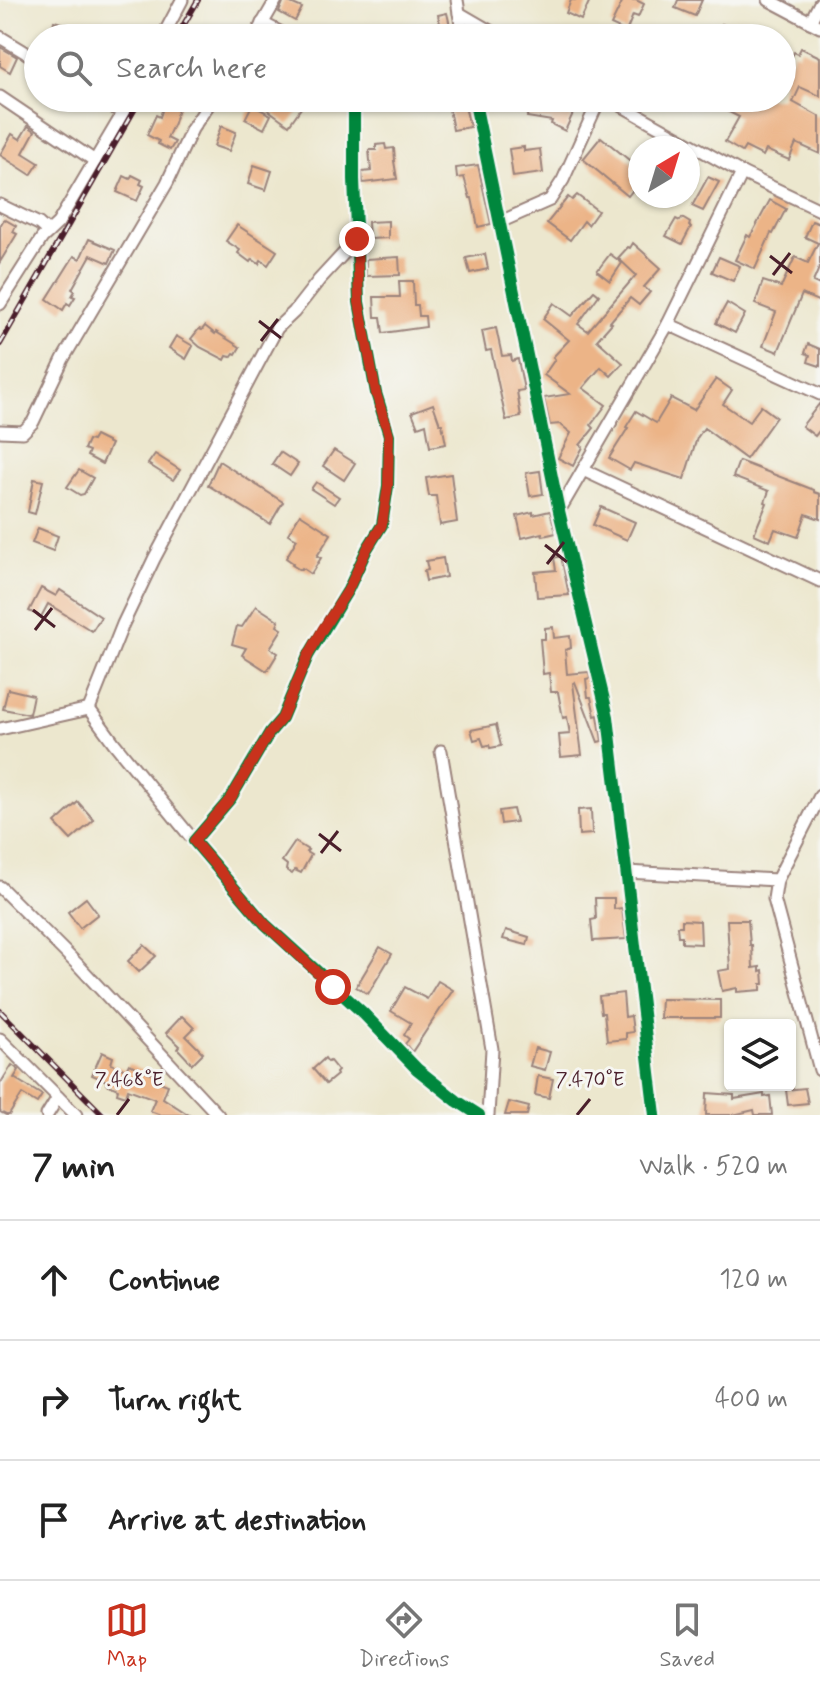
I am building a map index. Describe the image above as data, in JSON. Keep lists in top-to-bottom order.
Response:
{
  "north": "top right",
  "page": {
    "search": "Search here",
    "heading": ["7 min", "Walk · 520 m"],
    "list": [
      ["Continue", "120 m"],
      ["Turn right", "400 m"],
      "Arrive at destination"
    ],
    "nav": ["Map", "Directions", "Saved"]
  },
  "coordinates": ["7.468°E", "7.470°E"]
}
